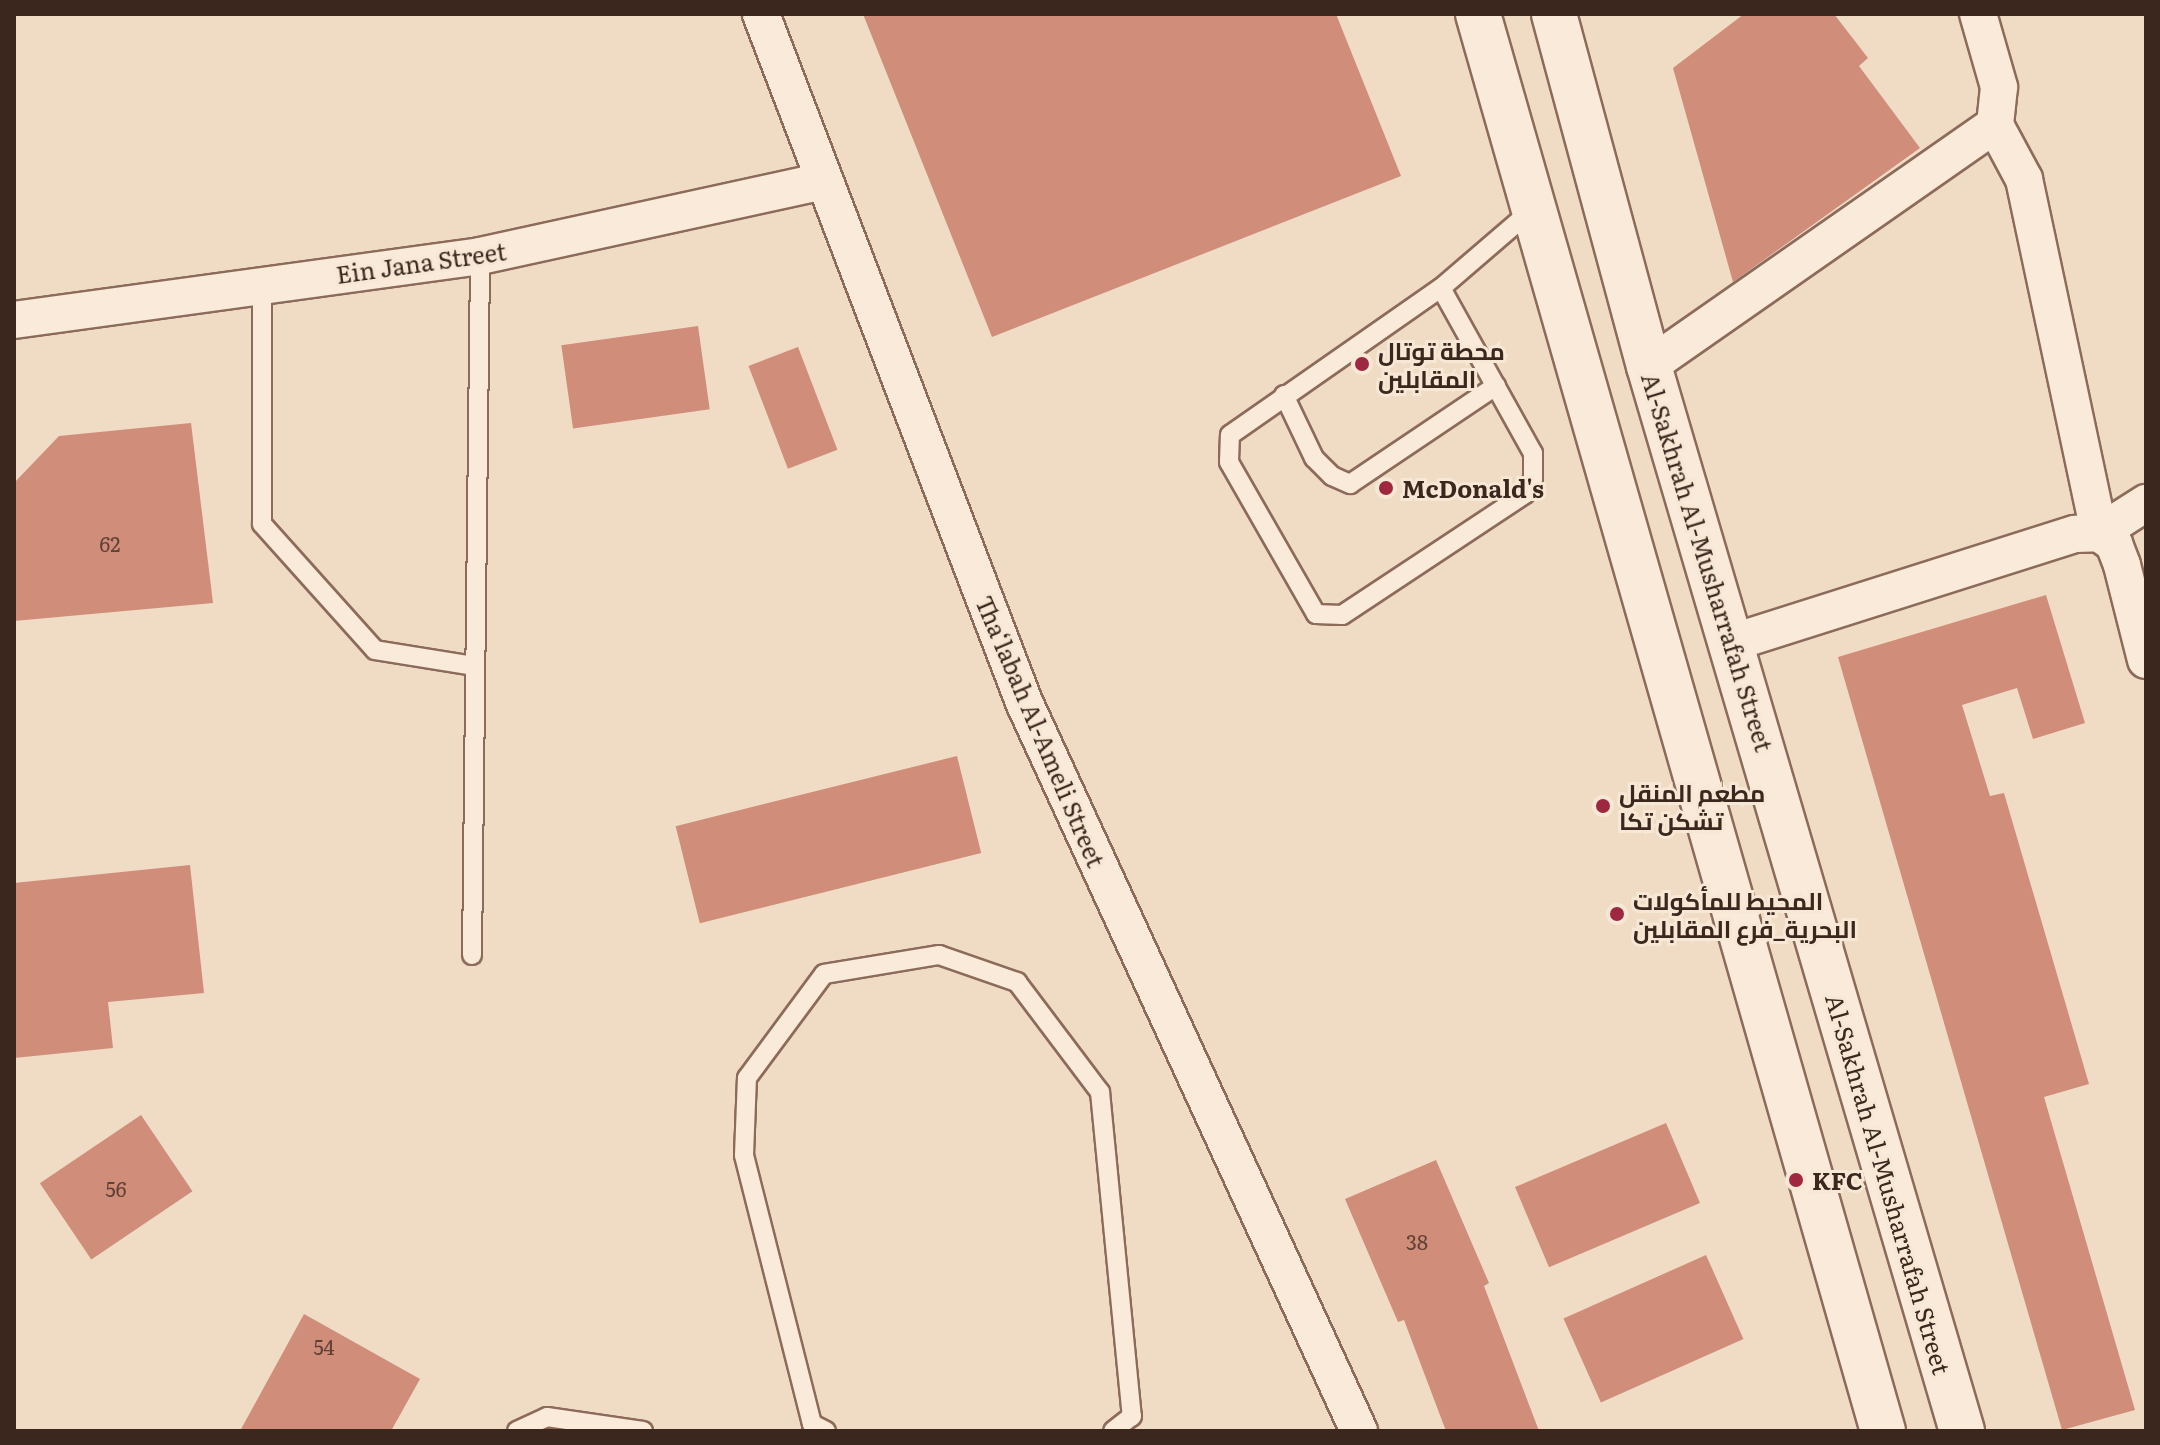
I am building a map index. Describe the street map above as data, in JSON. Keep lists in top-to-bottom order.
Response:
{
  "streets": {
    "main road": ["Al-Sakhrah Al-Musharrafah Street"],
    "street": ["Ein Jana Street", "Tha‘labah Al-Ameli Street"]
  },
  "crossings": [
    ["Ein Jana Street", "Tha‘labah Al-Ameli Street"]
  ],
  "places": [
    "محطة توتال المقابلين",
    "McDonald's",
    "مطعم المنقل تشكن تكا",
    "المحيط للمأكولات البحرية_فرع المقابلين",
    "KFC"
  ],
  "house_numbers": [
    "62",
    "56",
    "38",
    "54"
  ]
}
